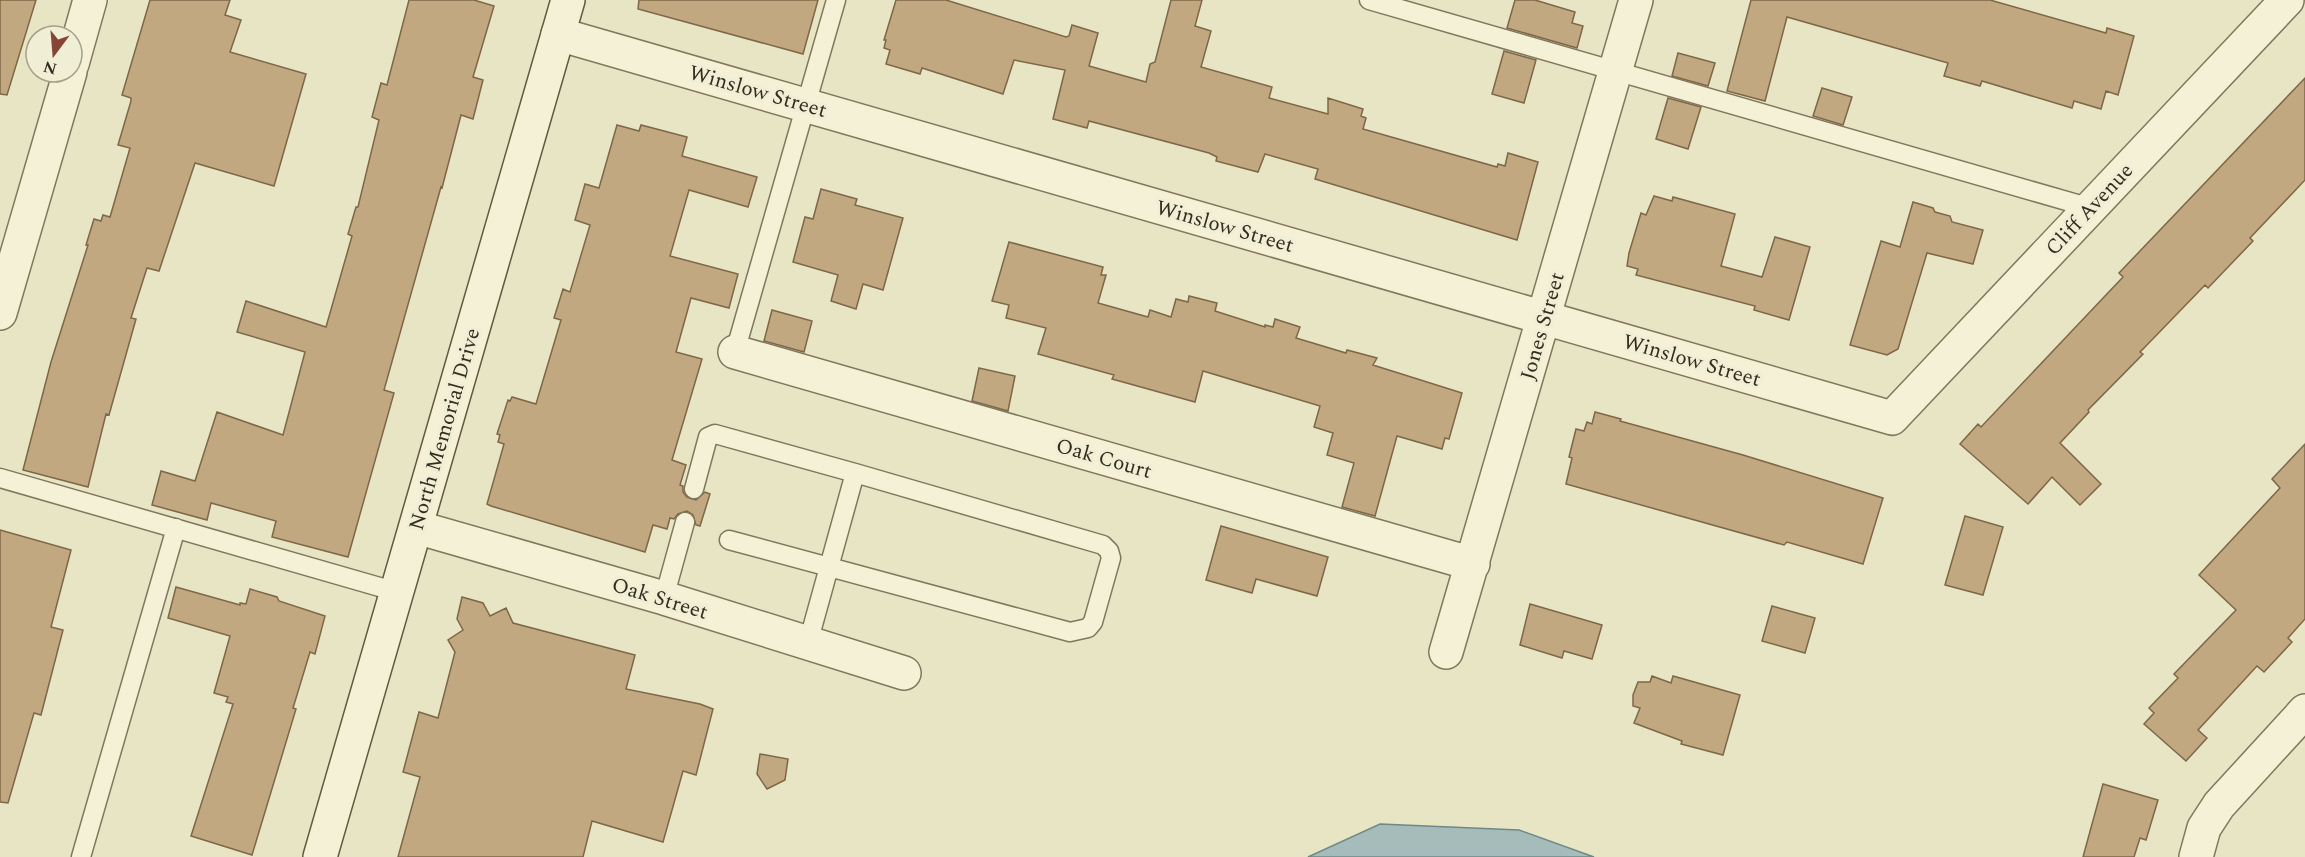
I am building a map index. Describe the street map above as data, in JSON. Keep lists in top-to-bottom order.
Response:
{
  "streets": {
    "street": [
      "Winslow Street",
      "Cliff Avenue",
      "Jones Street",
      "North Memorial Drive",
      "Oak Court",
      "Oak Street"
    ]
  },
  "crossings": [
    ["Winslow Street", "Cliff Avenue"],
    ["Winslow Street", "Jones Street"],
    ["Winslow Street", "North Memorial Drive"],
    ["Jones Street", "Oak Court"],
    ["North Memorial Drive", "Oak Street"]
  ],
  "north": "bottom"
}
